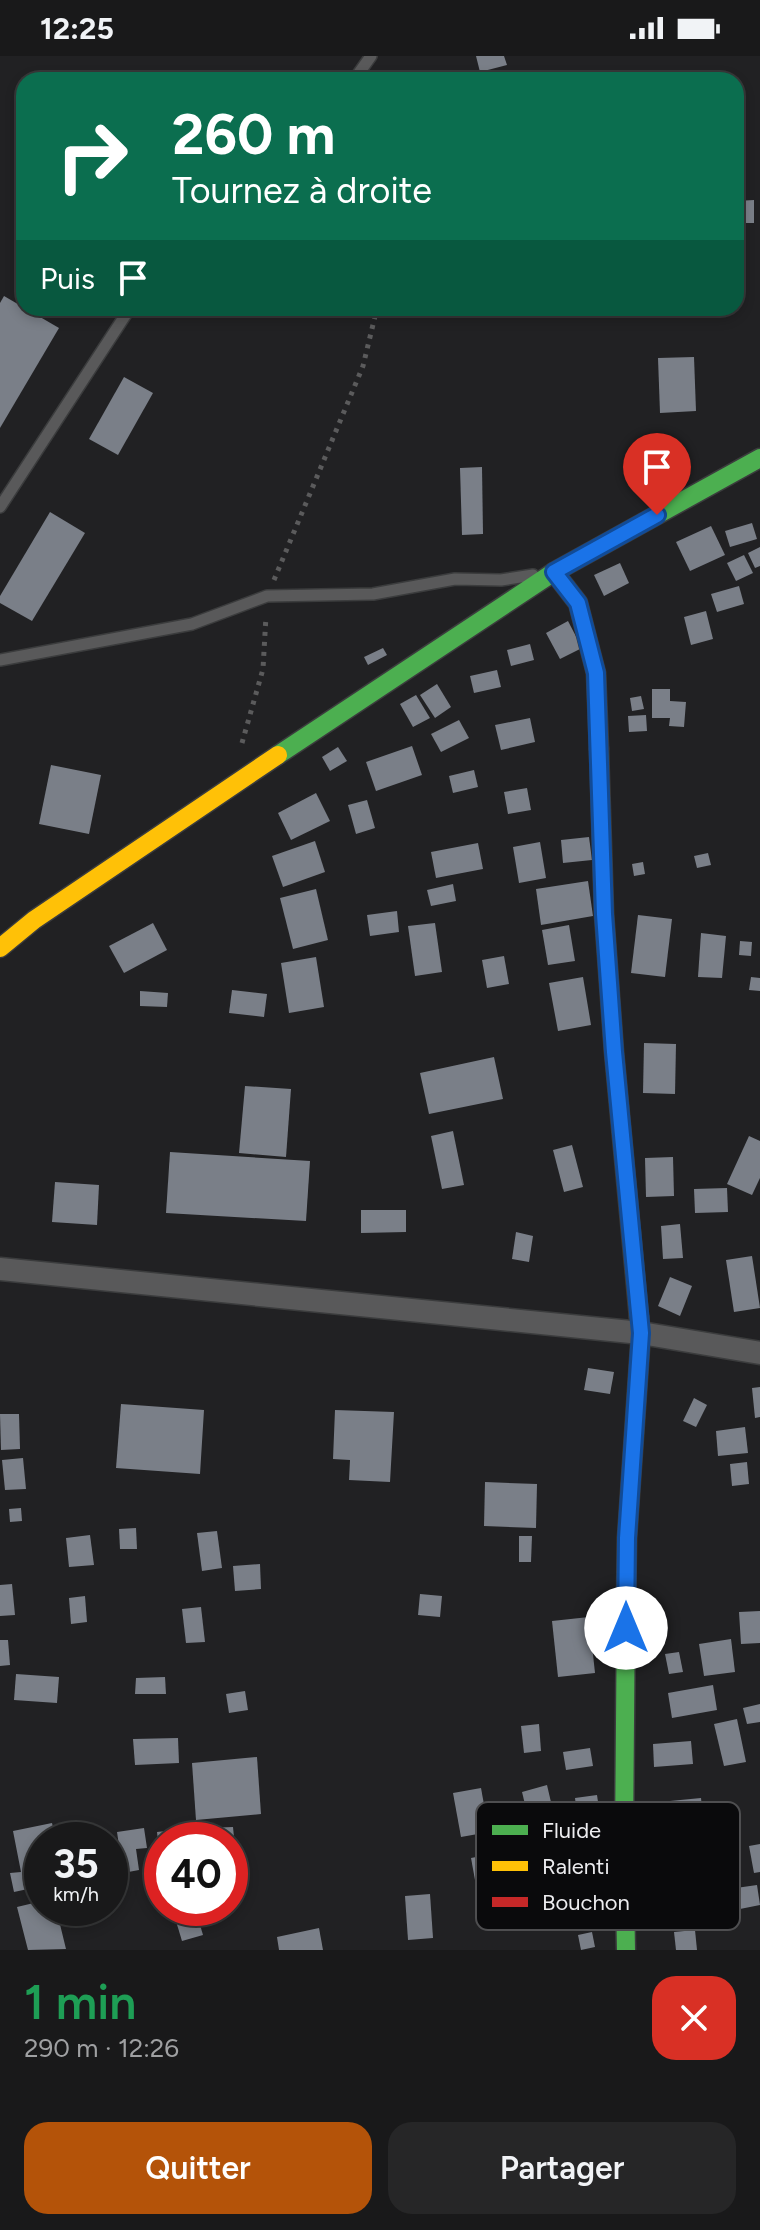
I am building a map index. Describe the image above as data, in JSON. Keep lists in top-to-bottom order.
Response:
{
  "legend": ["Fluide", "Ralenti", "Bouchon"],
  "page": {
    "status": "12:25",
    "turn": ["260 m", "Tournez à droite"],
    "then": "Puis",
    "speed": "35 km/h",
    "limit": "40",
    "heading": ["1 min", "290 m · 12:26"],
    "buttons": ["Quitter", "Partager"]
  }
}
